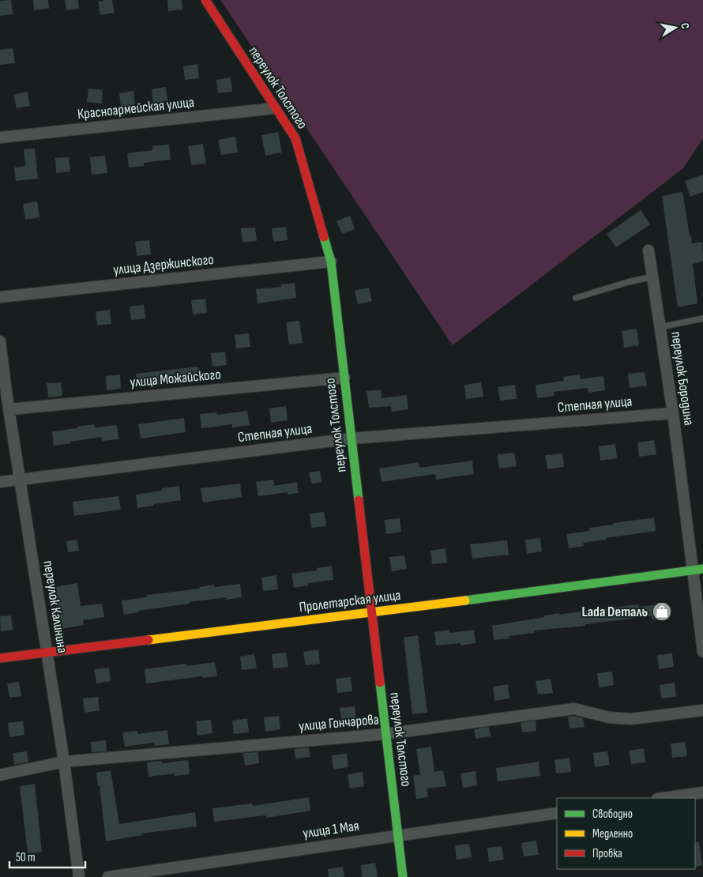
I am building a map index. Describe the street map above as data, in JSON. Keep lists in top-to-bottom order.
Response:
{
  "streets": {
    "street": [
      "переулок Толстого",
      "Красноармейская улица",
      "улица Дзержинского",
      "улица Можайского",
      "переулок Бородина",
      "Степная улица",
      "Пролетарская улица",
      "переулок Калинина",
      "улица Гончарова",
      "улица 1 Мая"
    ]
  },
  "crossings": [
    ["переулок Толстого", "Красноармейская улица"],
    ["переулок Толстого", "улица Дзержинского"],
    ["переулок Толстого", "улица Можайского"],
    ["переулок Толстого", "Степная улица"],
    ["переулок Толстого", "Пролетарская улица"],
    ["переулок Толстого", "улица Гончарова"],
    ["переулок Толстого", "улица 1 Мая"],
    ["улица Можайского", "переулок Калинина"],
    ["переулок Бородина", "Степная улица"],
    ["переулок Бородина", "Пролетарская улица"],
    ["Степная улица", "переулок Калинина"],
    ["Пролетарская улица", "переулок Калинина"],
    ["переулок Калинина", "улица Гончарова"]
  ],
  "places": {
    "shop": ["Lada Dеталь"]
  },
  "legend": ["Свободно", "Медленно", "Пробка"],
  "scale_bar": "50 m",
  "north": "right"
}
